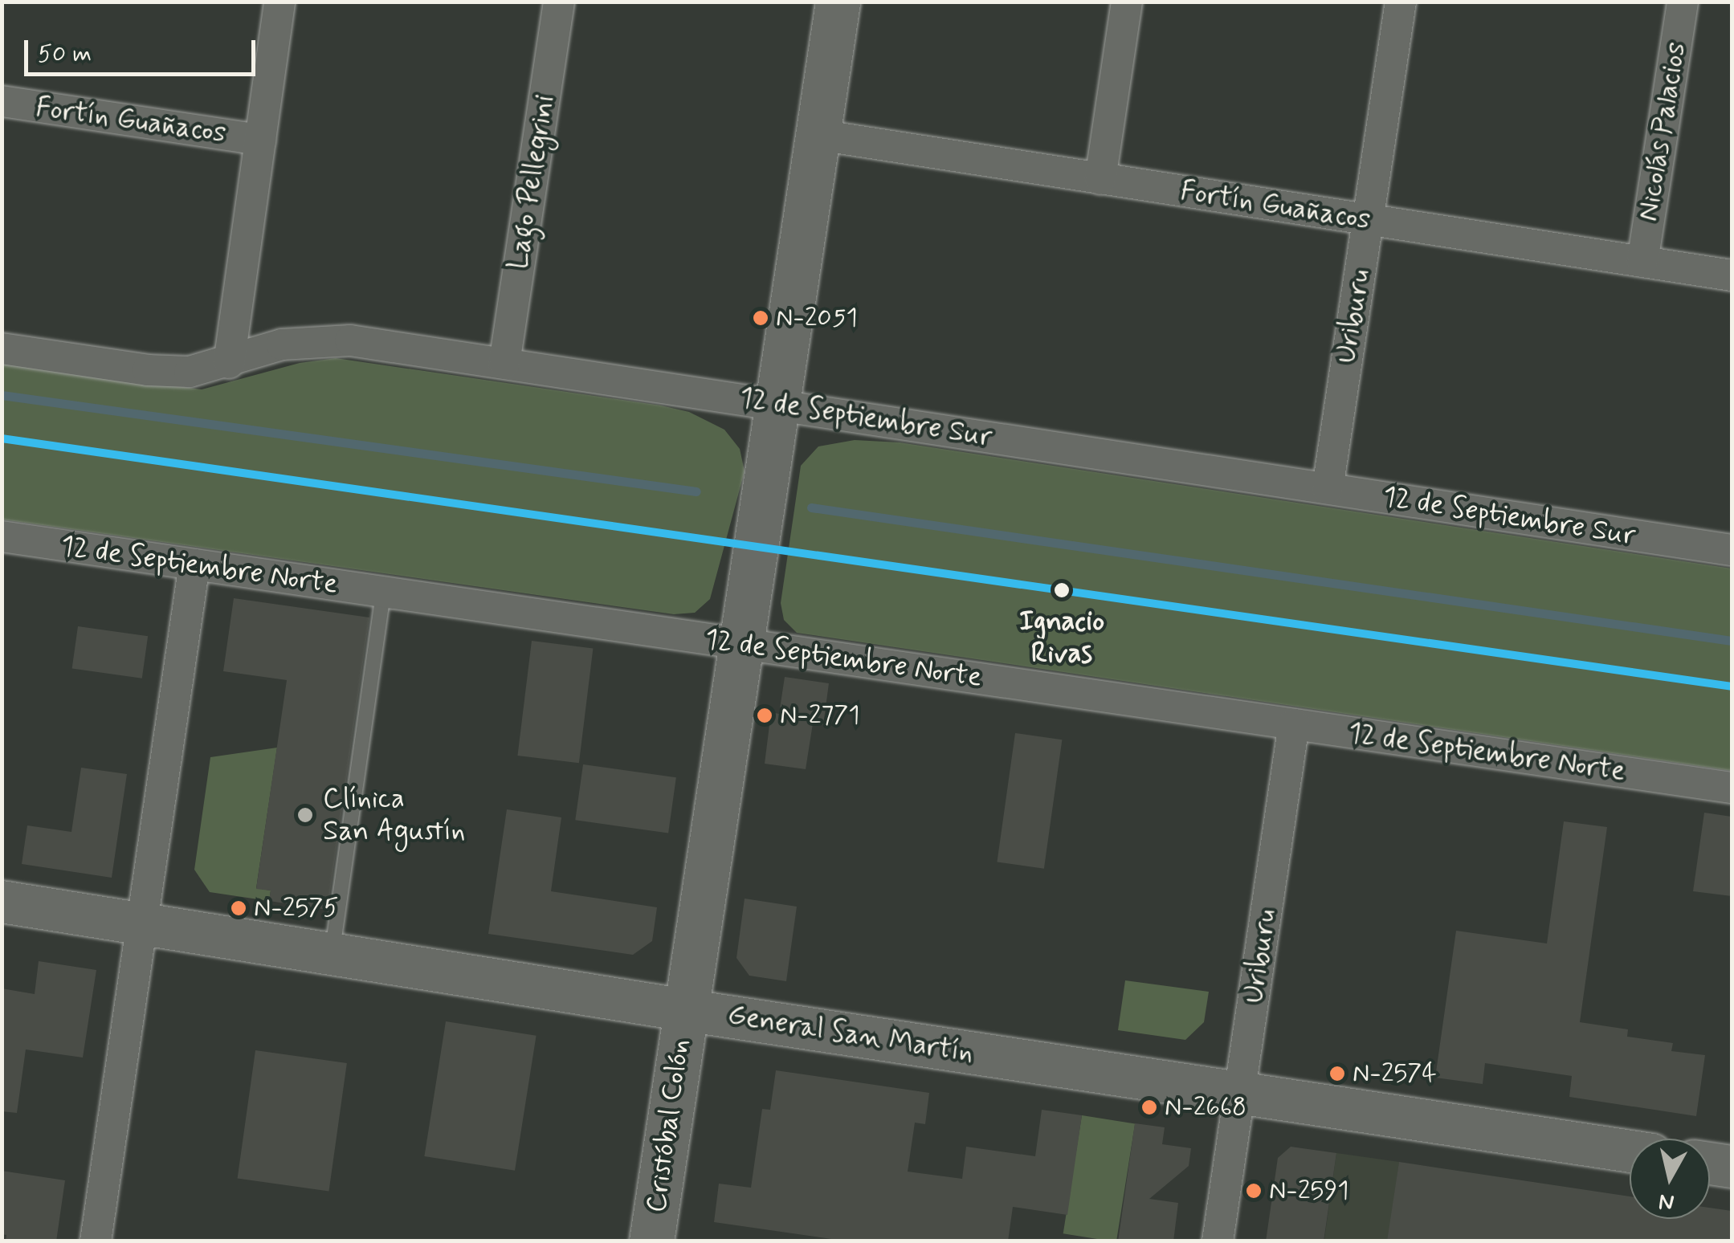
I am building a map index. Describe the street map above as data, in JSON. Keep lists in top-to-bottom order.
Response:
{
  "streets": {
    "main road": ["General San Martín", "Cristóbal Colón"],
    "street": [
      "Fortín Guañacos",
      "Nicolás Palacios",
      "Lago Pellegrini",
      "Uriburu",
      "12 de Septiembre Sur",
      "12 de Septiembre Norte"
    ]
  },
  "crossings": [
    ["Fortín Guañacos", "Nicolás Palacios"],
    ["Fortín Guañacos", "Uriburu"],
    ["Lago Pellegrini", "12 de Septiembre Sur"],
    ["Uriburu", "12 de Septiembre Sur"],
    ["Uriburu", "12 de Septiembre Norte"],
    ["Uriburu", "General San Martín"],
    ["General San Martín", "Cristóbal Colón"]
  ],
  "places": [
    "N-2051",
    "Ignacio Rivas",
    "N-2771",
    "Clínica San Agustín",
    "N-2575",
    "N-2574",
    "N-2668",
    "N-2591"
  ],
  "scale_bar": "50 m",
  "north": "bottom"
}
